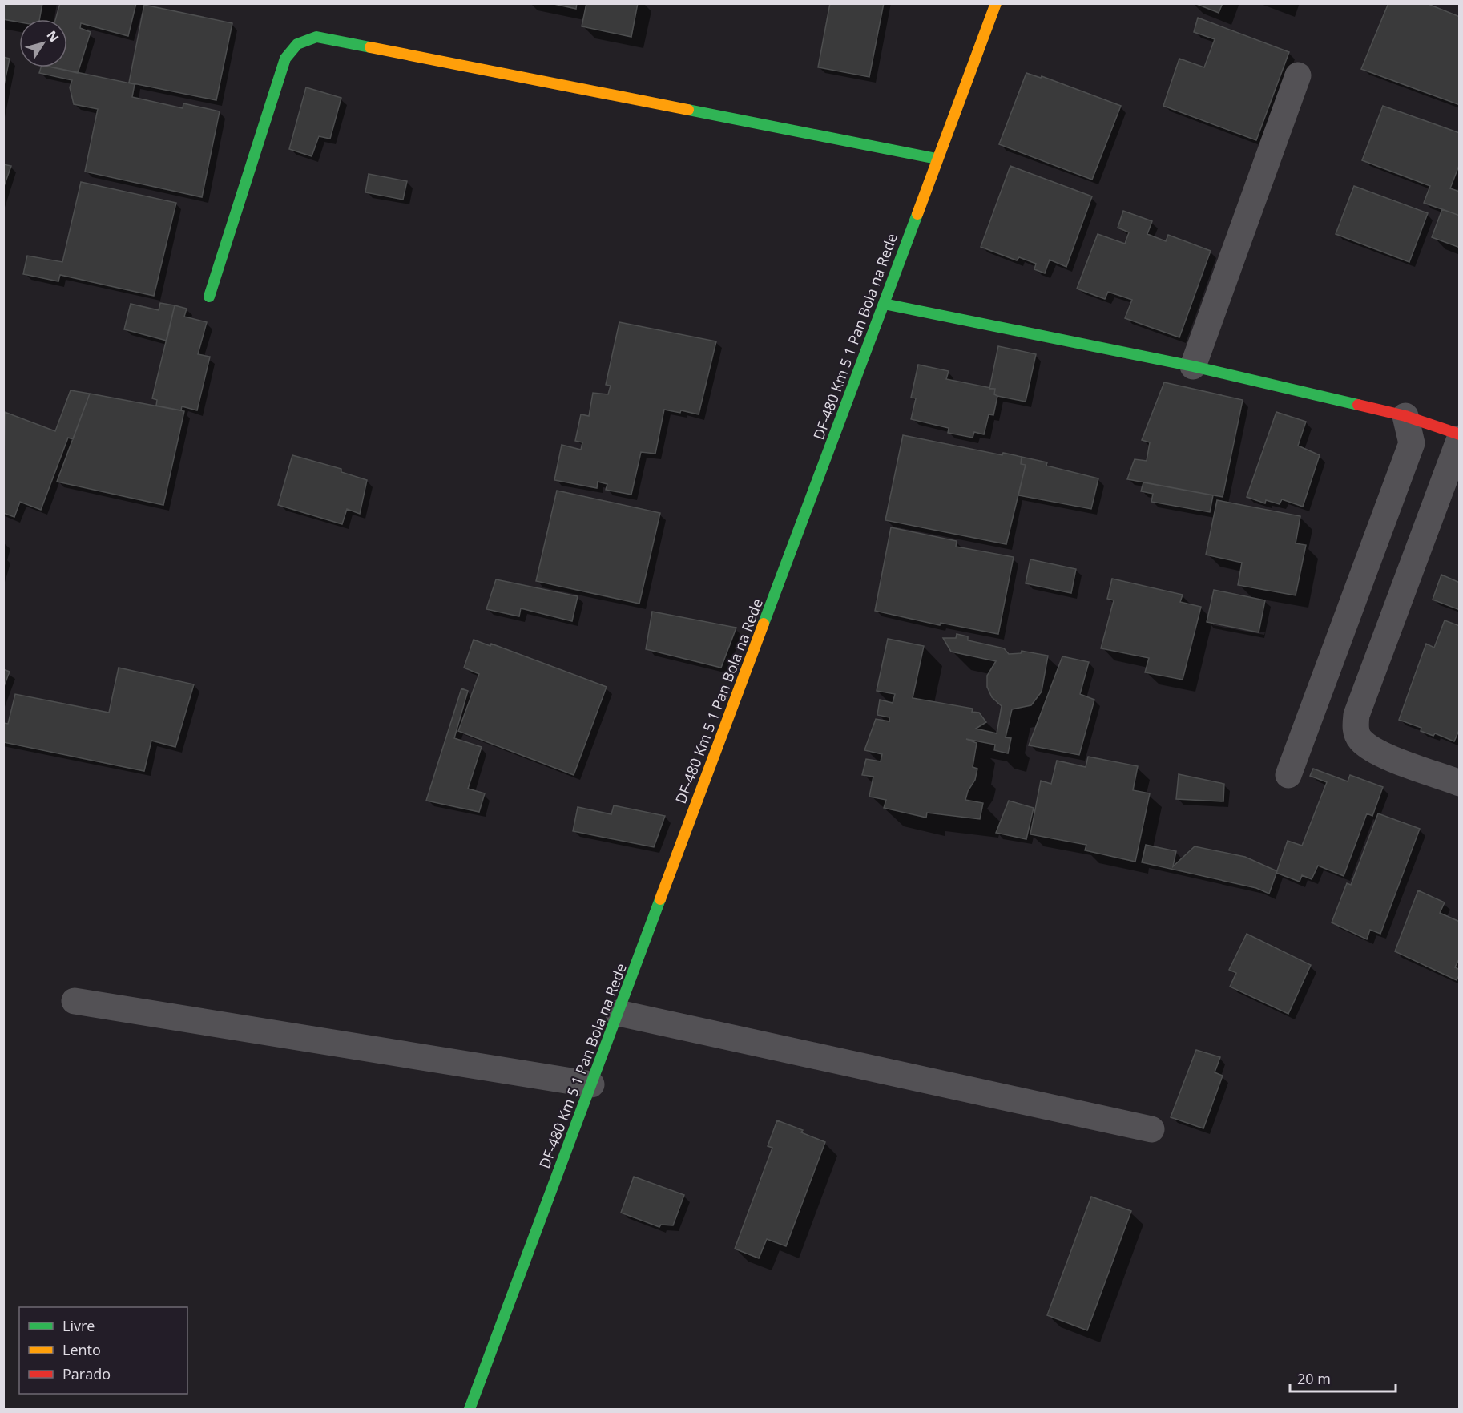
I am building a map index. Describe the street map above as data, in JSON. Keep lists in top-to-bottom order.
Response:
{
  "streets": {
    "street": ["DF-480 Km 5 1 Pan Bola na Rede"]
  },
  "legend": ["Livre", "Lento", "Parado"],
  "scale_bar": "20 m",
  "north": "top right"
}
